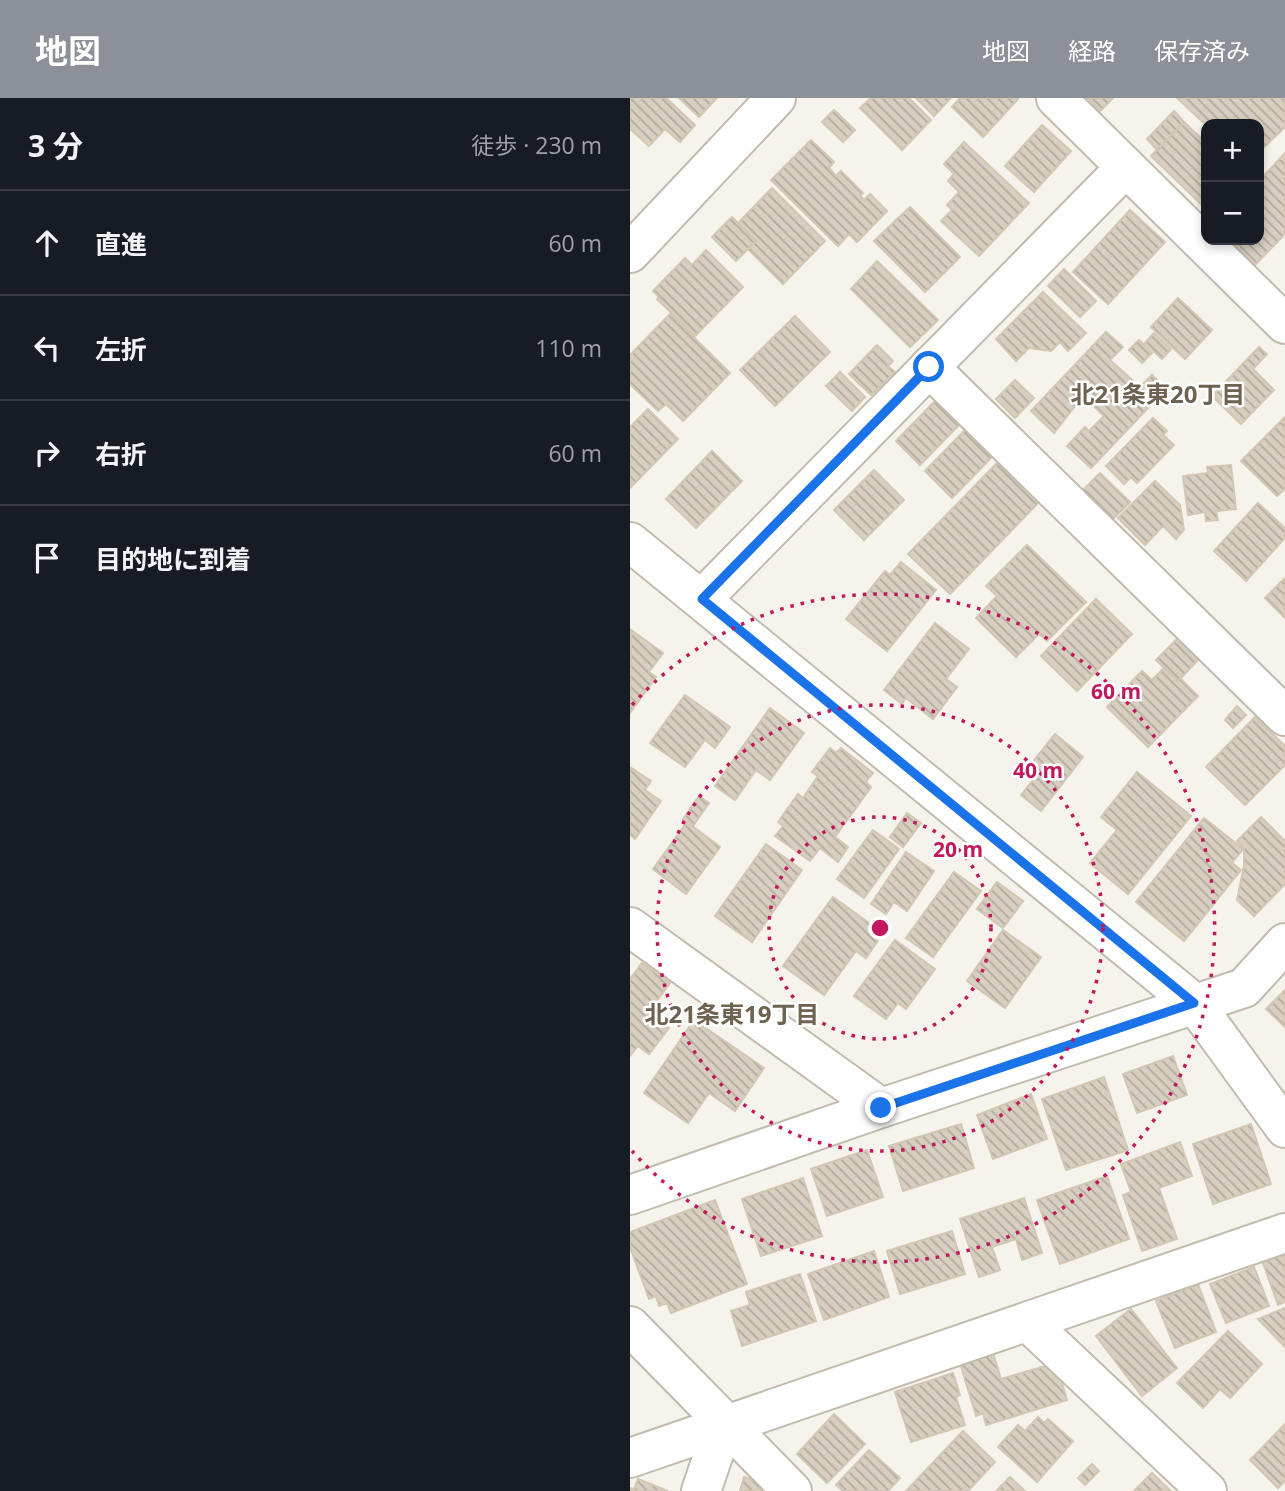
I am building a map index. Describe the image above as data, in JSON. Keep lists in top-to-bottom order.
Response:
{
  "districts": ["北21条東20丁目", "北21条東19丁目"],
  "page": {
    "header": "地図",
    "nav": ["地図", "経路", "保存済み"],
    "heading": ["3 分", "徒歩 · 230 m"],
    "map_buttons": ["+", "−"],
    "list": [
      ["直進", "60 m"],
      ["左折", "110 m"],
      ["右折", "60 m"],
      "目的地に到着"
    ]
  },
  "rings": ["60 m", "40 m", "20 m"]
}
